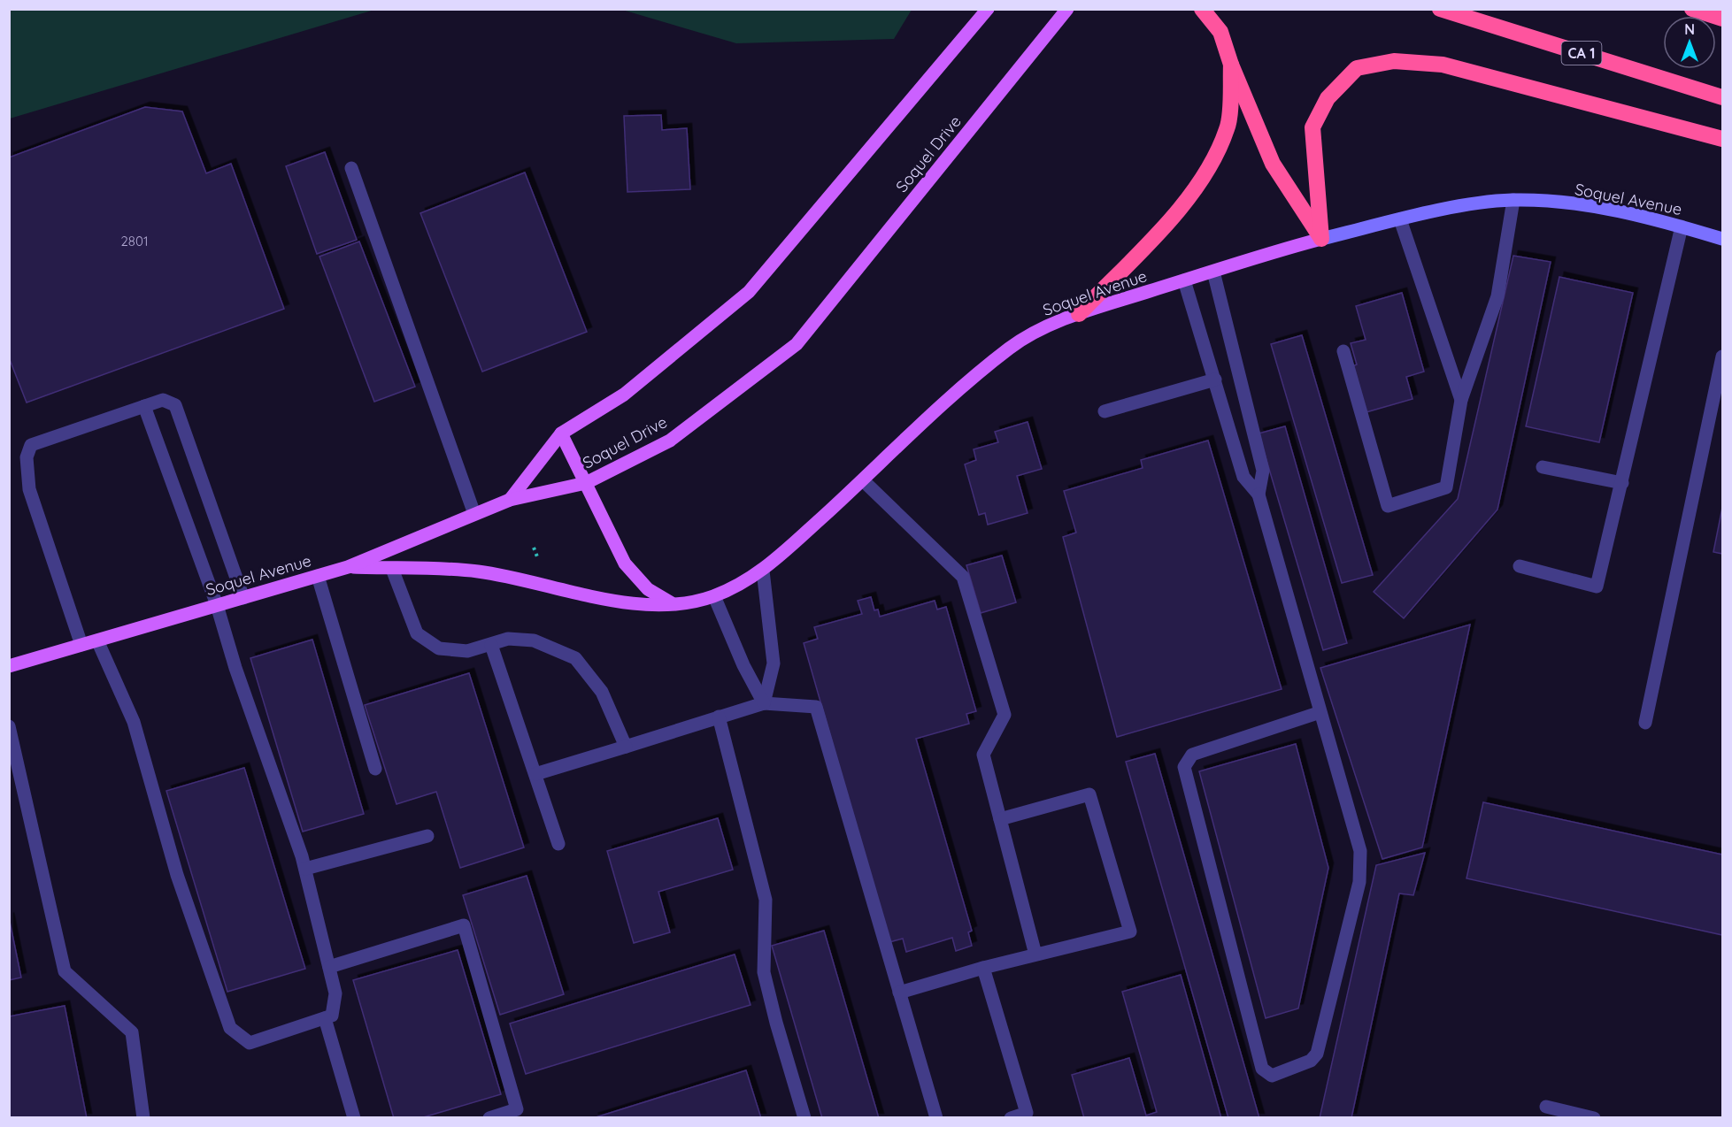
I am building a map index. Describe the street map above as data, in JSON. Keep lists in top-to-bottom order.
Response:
{
  "streets": {
    "highway": ["CA 1"],
    "main road": ["Soquel Drive", "Soquel Avenue"]
  },
  "crossings": [
    ["Soquel Drive", "Soquel Avenue"]
  ],
  "house_numbers": ["2801"],
  "north": "top"
}
